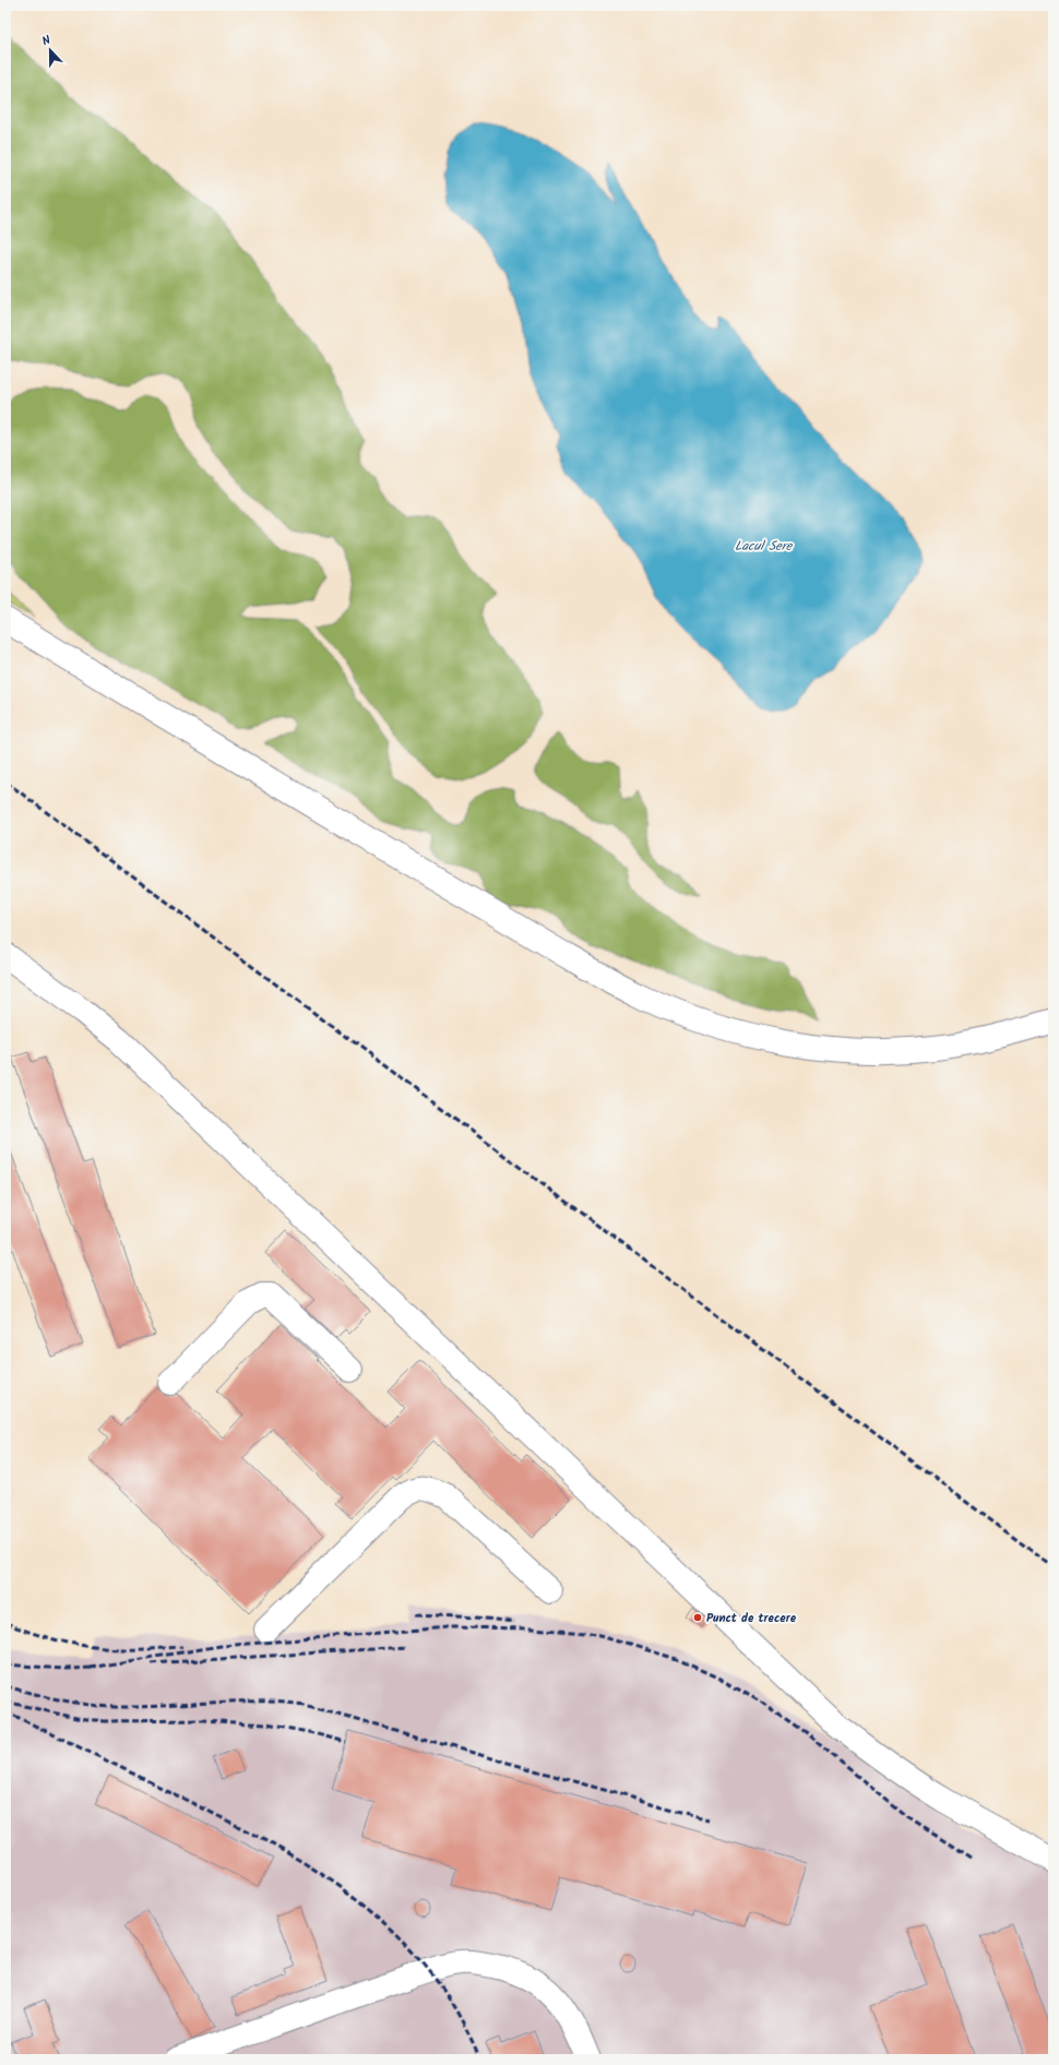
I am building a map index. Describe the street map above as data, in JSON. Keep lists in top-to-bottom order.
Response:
{
  "water": ["Lacul Sere"],
  "places": ["Punct de trecere"],
  "north": "top"
}
